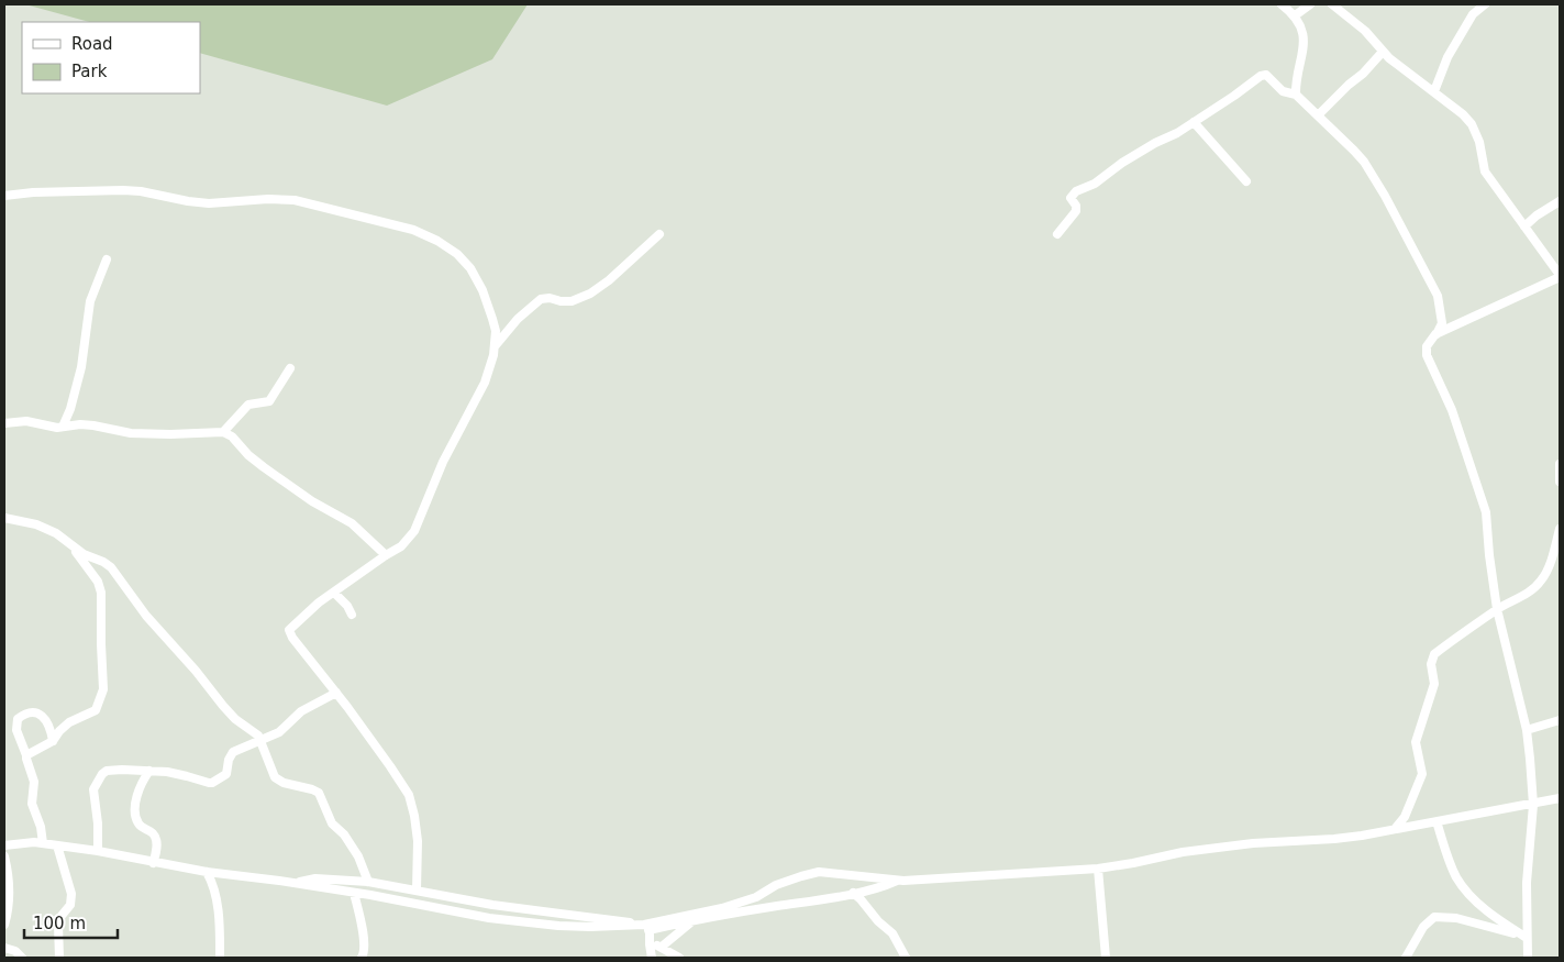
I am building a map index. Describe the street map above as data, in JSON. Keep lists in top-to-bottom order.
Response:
{
  "legend": ["Road", "Park"],
  "scale_bar": "100 m"
}
